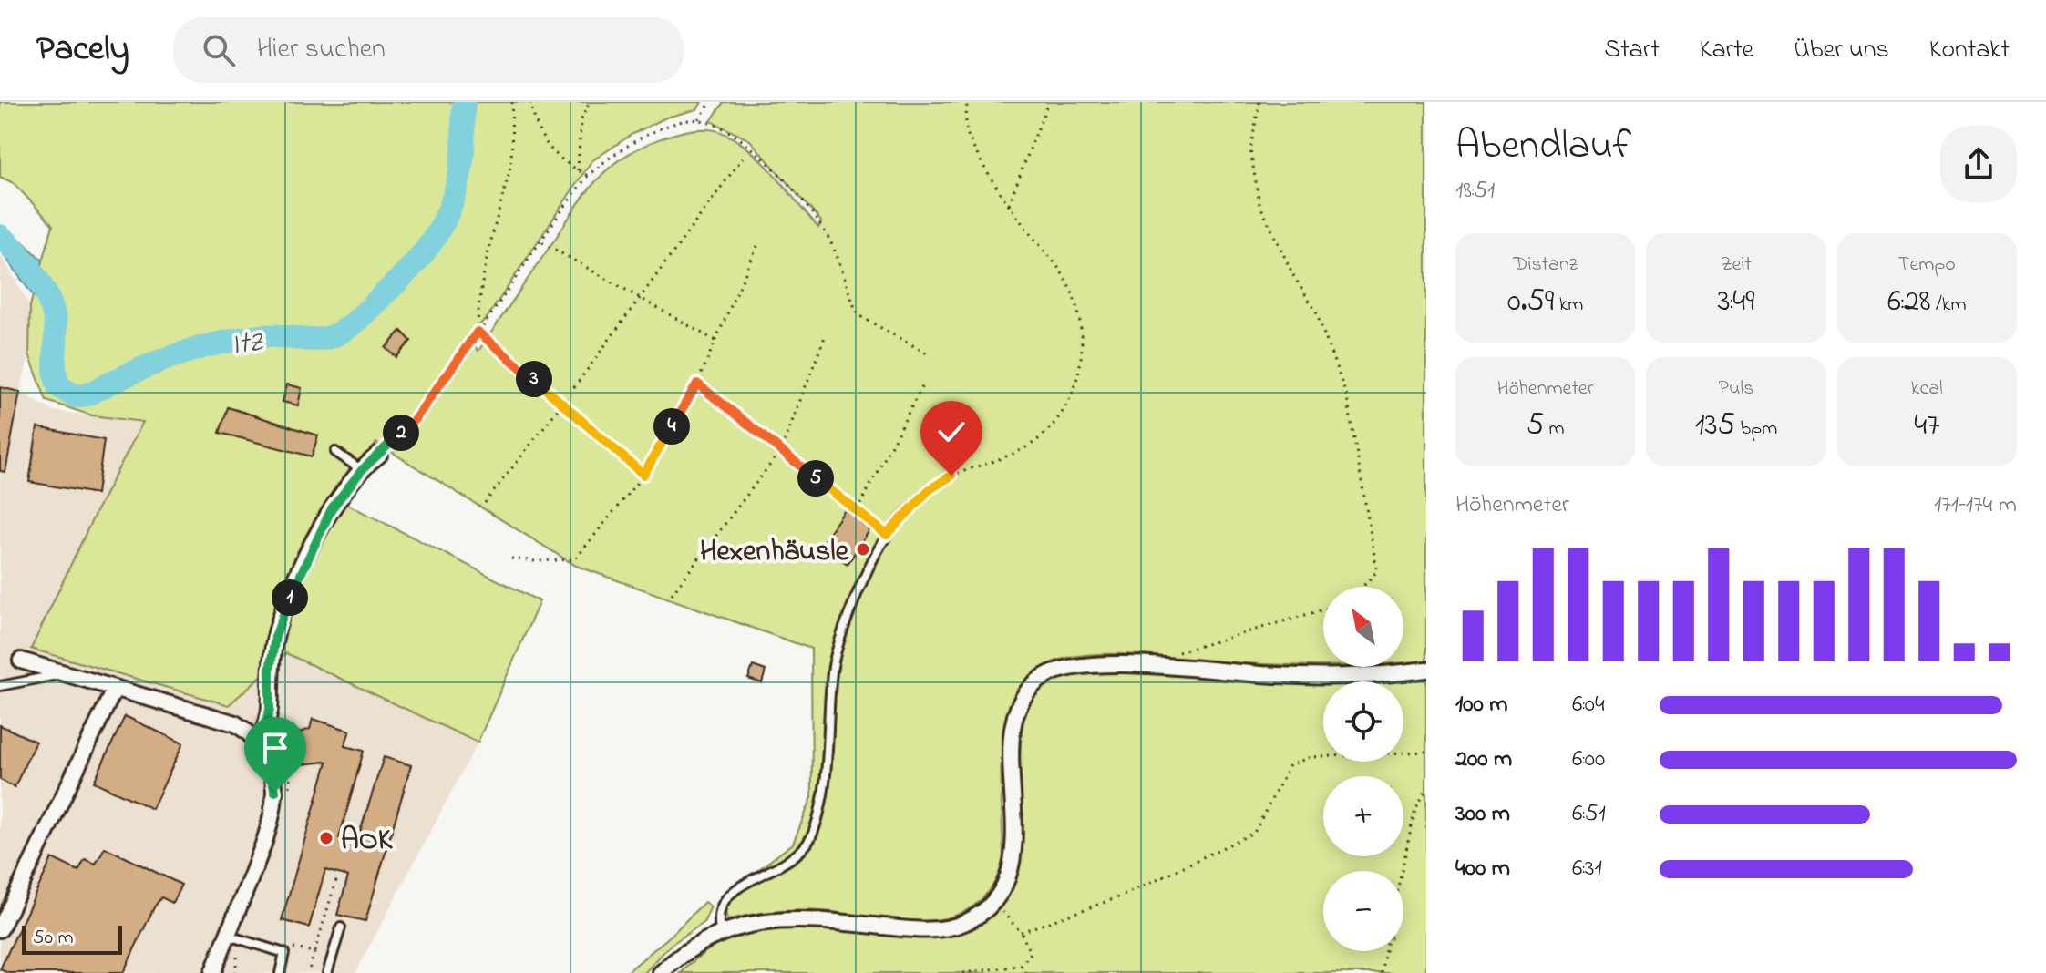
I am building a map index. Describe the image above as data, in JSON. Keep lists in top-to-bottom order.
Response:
{
  "water": ["Itz"],
  "places": ["Hexenhäusle", "AOK"],
  "scale_bar": "50 m",
  "north": "top left",
  "page": {
    "header": "Pacely",
    "search": "Hier suchen",
    "nav": [
      "Start",
      "Karte",
      "Über uns",
      "Kontakt"
    ],
    "heading": ["Abendlauf", "18:51"],
    "stats": [
      ["Distanz", "0.59 km"],
      ["Zeit", "3:49"],
      ["Tempo", "6:28 /km"],
      ["Höhenmeter", "5 m"],
      ["Puls", "135 bpm"],
      ["kcal", "47"]
    ],
    "pins": [
      "3",
      "4",
      "2",
      "5",
      "1"
    ],
    "chart": ["Höhenmeter", "171–174 m"],
    "map_buttons": ["+", "−"],
    "list": [
      {
        "name": "100 m",
        "note": "6:04"
      },
      {
        "name": "200 m",
        "note": "6:00"
      },
      {
        "name": "300 m",
        "note": "6:51"
      },
      {
        "name": "400 m",
        "note": "6:31"
      }
    ],
    "scale": "50 m"
  }
}
